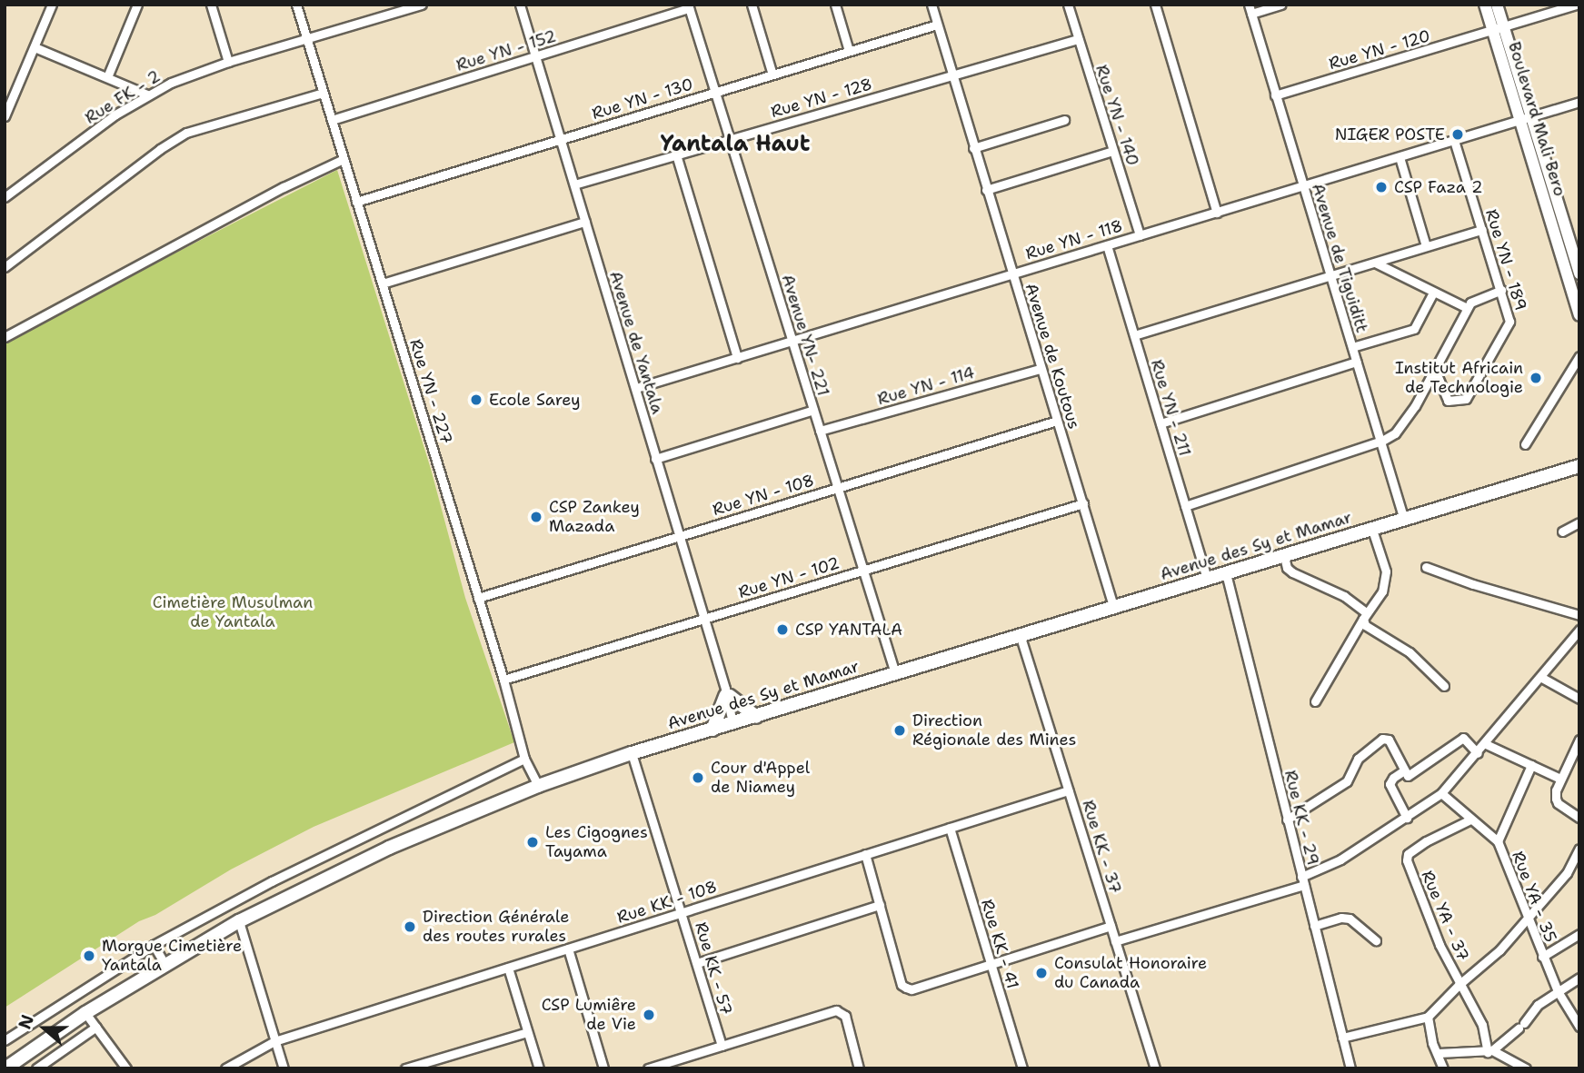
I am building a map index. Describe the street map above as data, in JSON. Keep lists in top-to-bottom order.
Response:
{
  "streets": {
    "highway": ["Avenue des Sy et Mamar"],
    "main road": ["Boulevard Mali Bero"],
    "street": [
      "Rue YN - 120",
      "Rue YN - 152",
      "Rue FK - 2",
      "Rue YN - 128",
      "Rue YN - 130",
      "Rue YN - 140",
      "Rue YN - 118",
      "Avenue de Tiguiditt",
      "Rue YN - 189",
      "Avenue YN- 221",
      "Avenue de Yantala",
      "Avenue de Koutous",
      "Rue YN - 114",
      "Rue YN - 227",
      "Rue YN - 211",
      "Rue YN - 108",
      "Rue YN - 102",
      "Rue KK - 29",
      "Rue KK - 37",
      "Rue YA - 35",
      "Rue KK - 108",
      "Rue YA - 37",
      "Rue KK - 41",
      "Rue KK - 57"
    ]
  },
  "crossings": [
    ["Rue YN - 120", "Boulevard Mali Bero"],
    ["Rue YN - 120", "Avenue de Tiguiditt"],
    ["Rue YN - 152", "Avenue YN- 221"],
    ["Rue YN - 152", "Avenue de Yantala"],
    ["Rue YN - 152", "Rue YN - 227"],
    ["Rue FK - 2", "Rue YN - 227"],
    ["Rue YN - 128", "Rue YN - 140"],
    ["Rue YN - 128", "Avenue YN- 221"],
    ["Rue YN - 128", "Avenue de Yantala"],
    ["Rue YN - 128", "Avenue de Koutous"],
    ["Rue YN - 130", "Avenue YN- 221"],
    ["Rue YN - 130", "Avenue de Yantala"],
    ["Rue YN - 130", "Avenue de Koutous"],
    ["Rue YN - 130", "Rue YN - 227"],
    ["Rue YN - 140", "Rue YN - 118"],
    ["Boulevard Mali Bero", "Rue YN - 118"],
    ["Rue YN - 118", "Avenue de Tiguiditt"],
    ["Rue YN - 118", "Rue YN - 189"],
    ["Rue YN - 118", "Avenue YN- 221"],
    ["Rue YN - 118", "Avenue de Yantala"],
    ["Rue YN - 118", "Avenue de Koutous"],
    ["Rue YN - 118", "Rue YN - 211"],
    ["Avenue de Tiguiditt", "Avenue des Sy et Mamar"],
    ["Avenue YN- 221", "Rue YN - 114"],
    ["Avenue YN- 221", "Rue YN - 108"],
    ["Avenue YN- 221", "Avenue des Sy et Mamar"],
    ["Avenue YN- 221", "Rue YN - 102"],
    ["Avenue de Yantala", "Rue YN - 108"],
    ["Avenue de Yantala", "Avenue des Sy et Mamar"],
    ["Avenue de Yantala", "Rue YN - 102"],
    ["Avenue de Koutous", "Rue YN - 114"],
    ["Avenue de Koutous", "Rue YN - 108"],
    ["Avenue de Koutous", "Avenue des Sy et Mamar"],
    ["Avenue de Koutous", "Rue YN - 102"],
    ["Rue YN - 227", "Rue YN - 108"],
    ["Rue YN - 227", "Avenue des Sy et Mamar"],
    ["Rue YN - 227", "Rue YN - 102"],
    ["Rue YN - 211", "Avenue des Sy et Mamar"],
    ["Avenue des Sy et Mamar", "Rue KK - 29"],
    ["Avenue des Sy et Mamar", "Rue KK - 37"],
    ["Avenue des Sy et Mamar", "Rue KK - 57"],
    ["Rue KK - 37", "Rue KK - 108"],
    ["Rue YA - 35", "Rue YA - 37"],
    ["Rue KK - 108", "Rue KK - 41"],
    ["Rue KK - 108", "Rue KK - 57"]
  ],
  "districts": ["Yantala Haut"],
  "parks": ["Cimetière Musulman de Yantala"],
  "places": [
    "NIGER POSTE",
    "CSP Faza 2",
    "Institut Africain de Technologie",
    "Ecole Sarey",
    "CSP Zankey Mazada",
    "CSP YANTALA",
    "Direction Régionale des Mines",
    "Cour d'Appel de Niamey",
    "Les Cigognes Tayama",
    "Direction Générale des routes rurales",
    "Morgue Cimetière Yantala",
    "Consulat Honoraire du Canada",
    "CSP Lumiêre de Vie"
  ],
  "north": "left"
}
